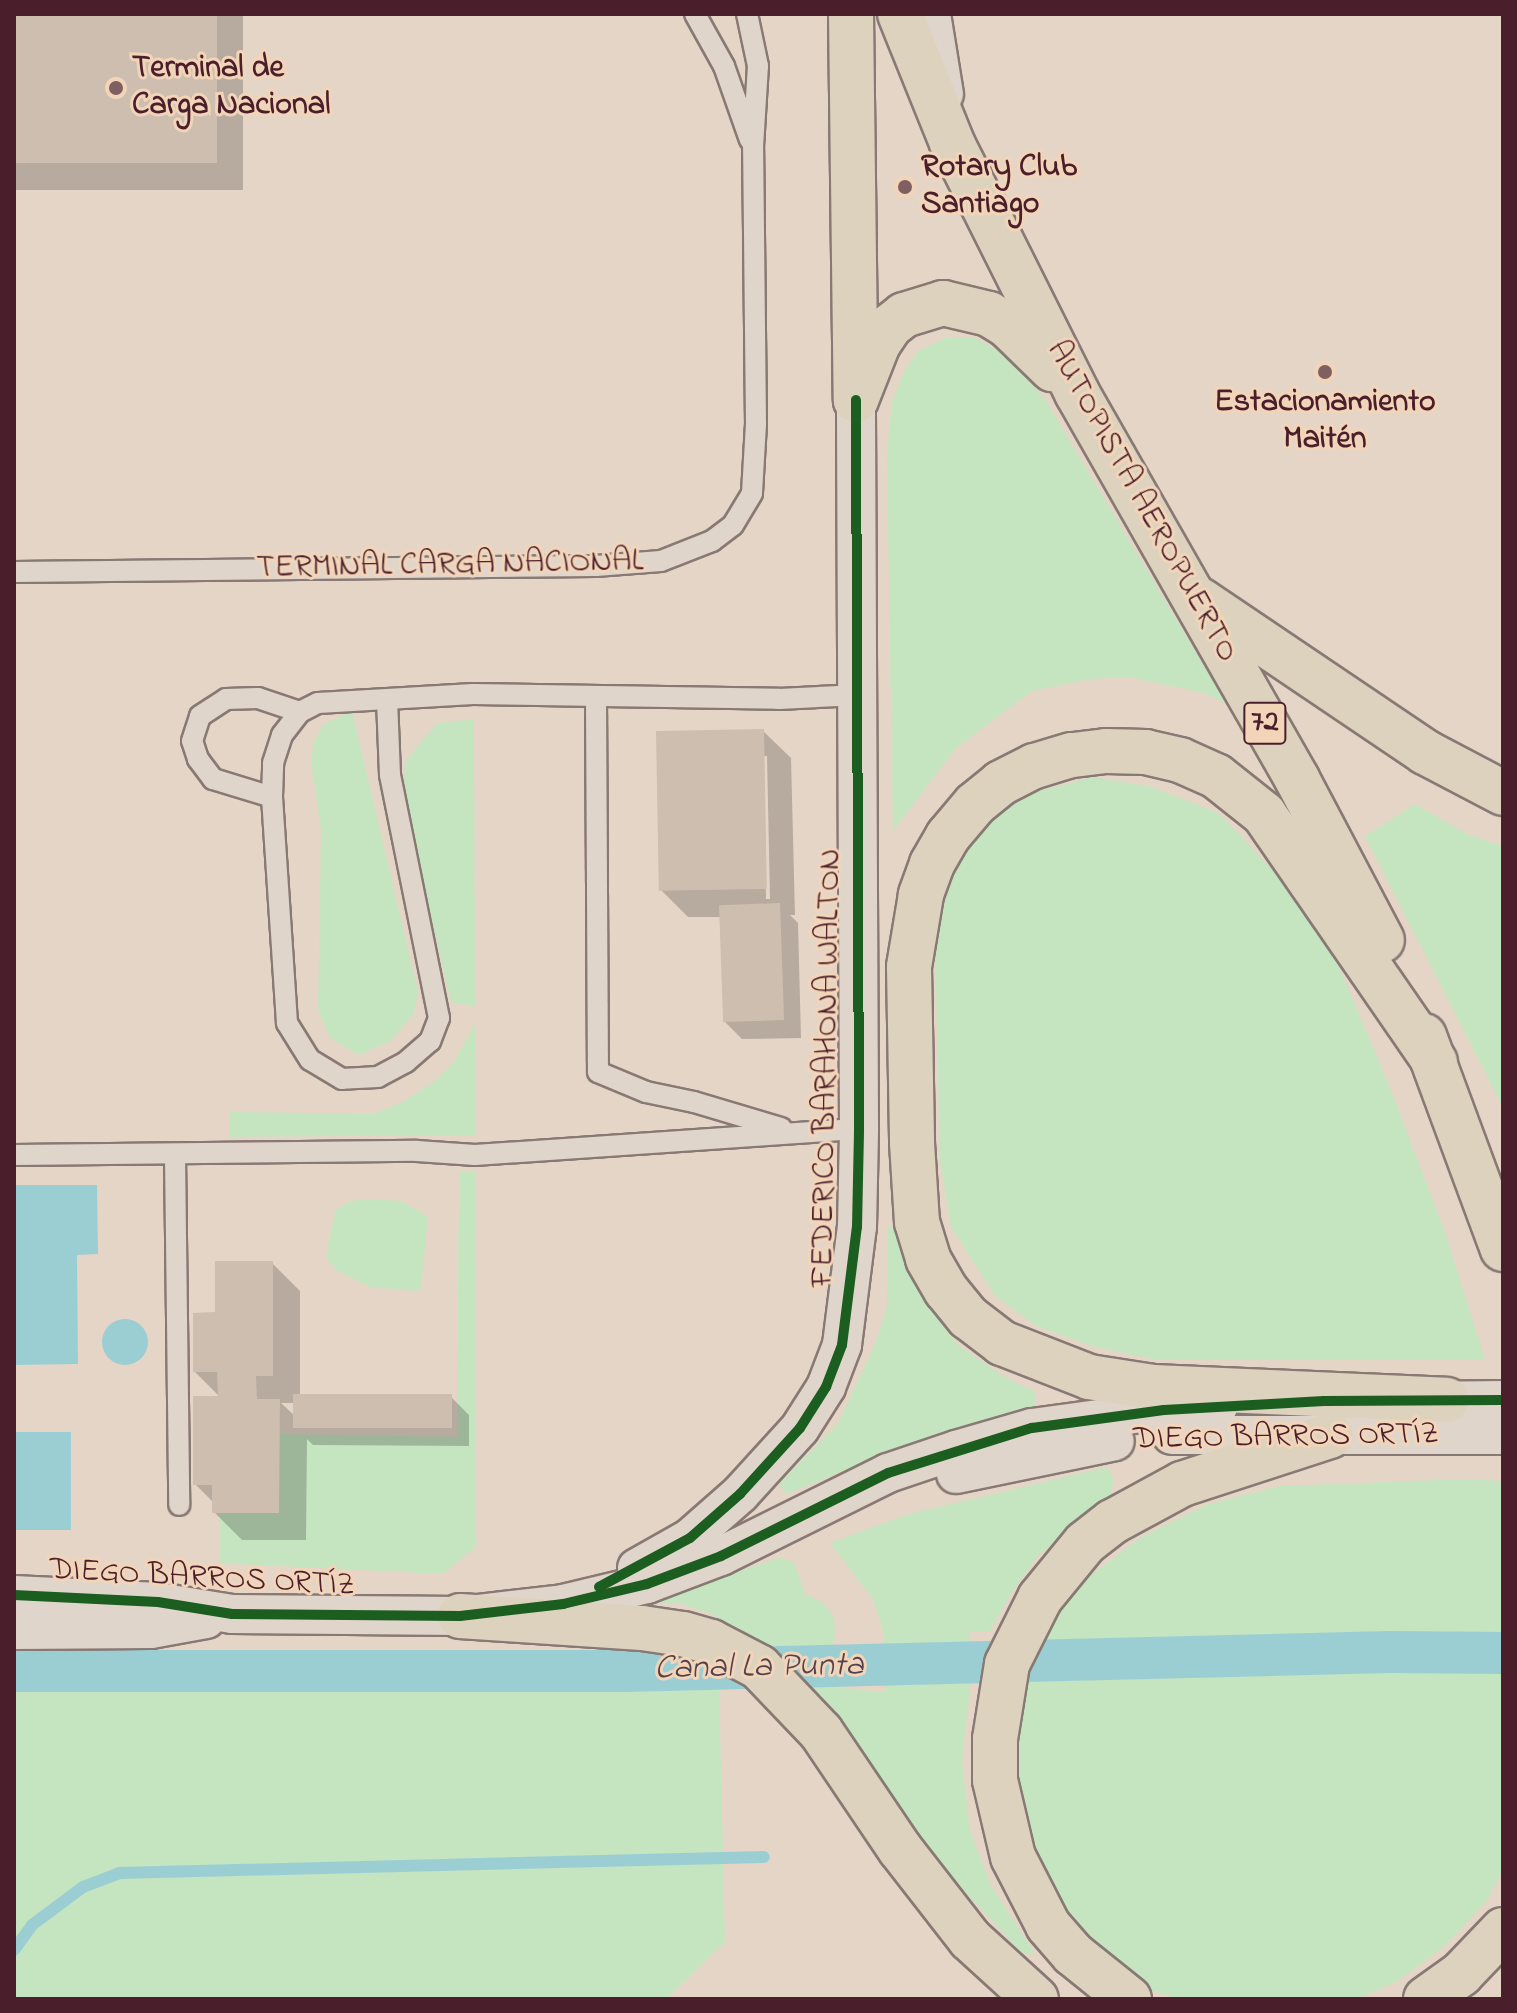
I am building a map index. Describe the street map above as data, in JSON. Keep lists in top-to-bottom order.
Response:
{
  "streets": {
    "highway": ["AUTOPISTA AEROPUERTO", "72"],
    "street": ["FEDERICO BARAHONA WALTON", "DIEGO BARROS ORTÍZ"],
    "lane": ["TERMINAL CARGA NACIONAL"]
  },
  "crossings": [
    ["FEDERICO BARAHONA WALTON", "DIEGO BARROS ORTÍZ"]
  ],
  "water": ["Canal La Punta"],
  "places": ["Terminal de Carga Nacional", "Rotary Club Santiago", "Estacionamiento Maitén"]
}
